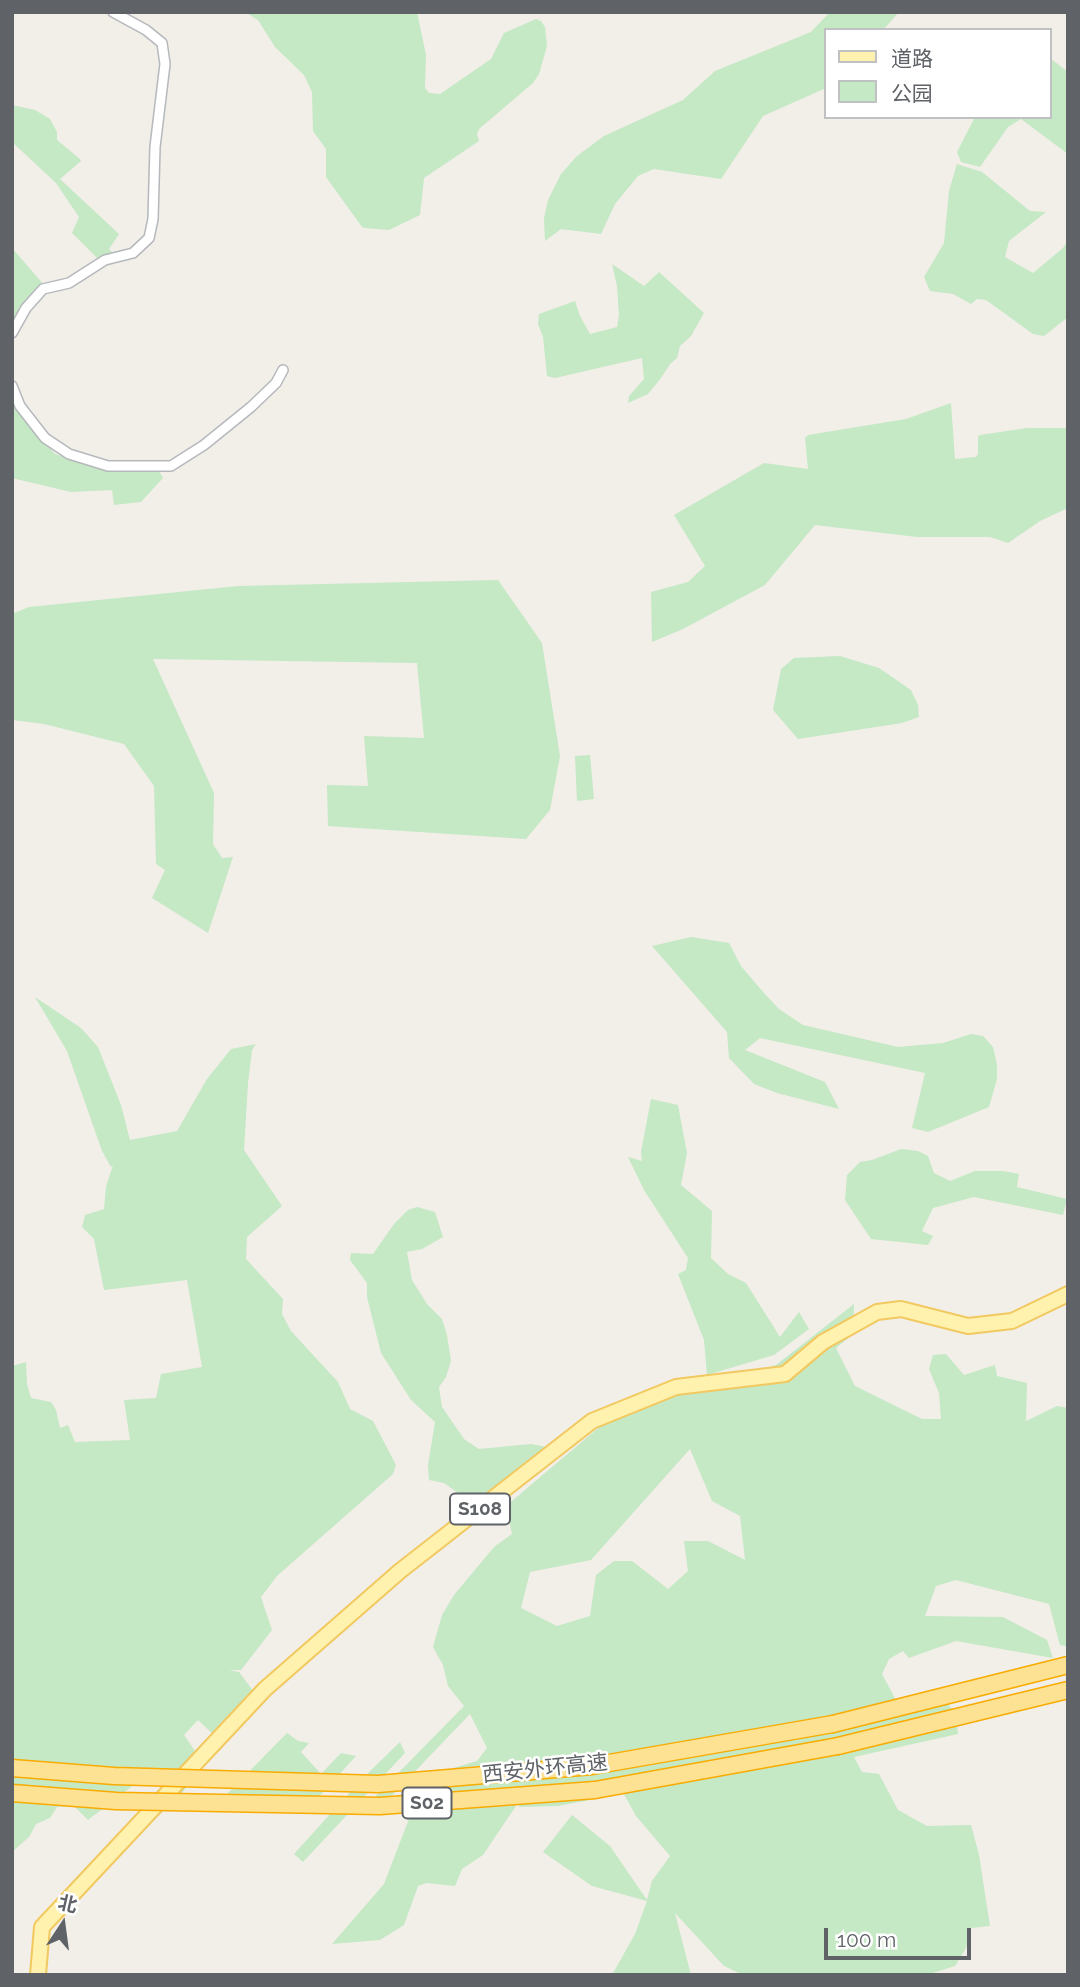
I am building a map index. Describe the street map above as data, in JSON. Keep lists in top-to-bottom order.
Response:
{
  "streets": {
    "highway": ["西安外环高速", "S02"],
    "main road": ["S108"]
  },
  "legend": ["道路", "公园"],
  "scale_bar": "100 m",
  "north": "top"
}
